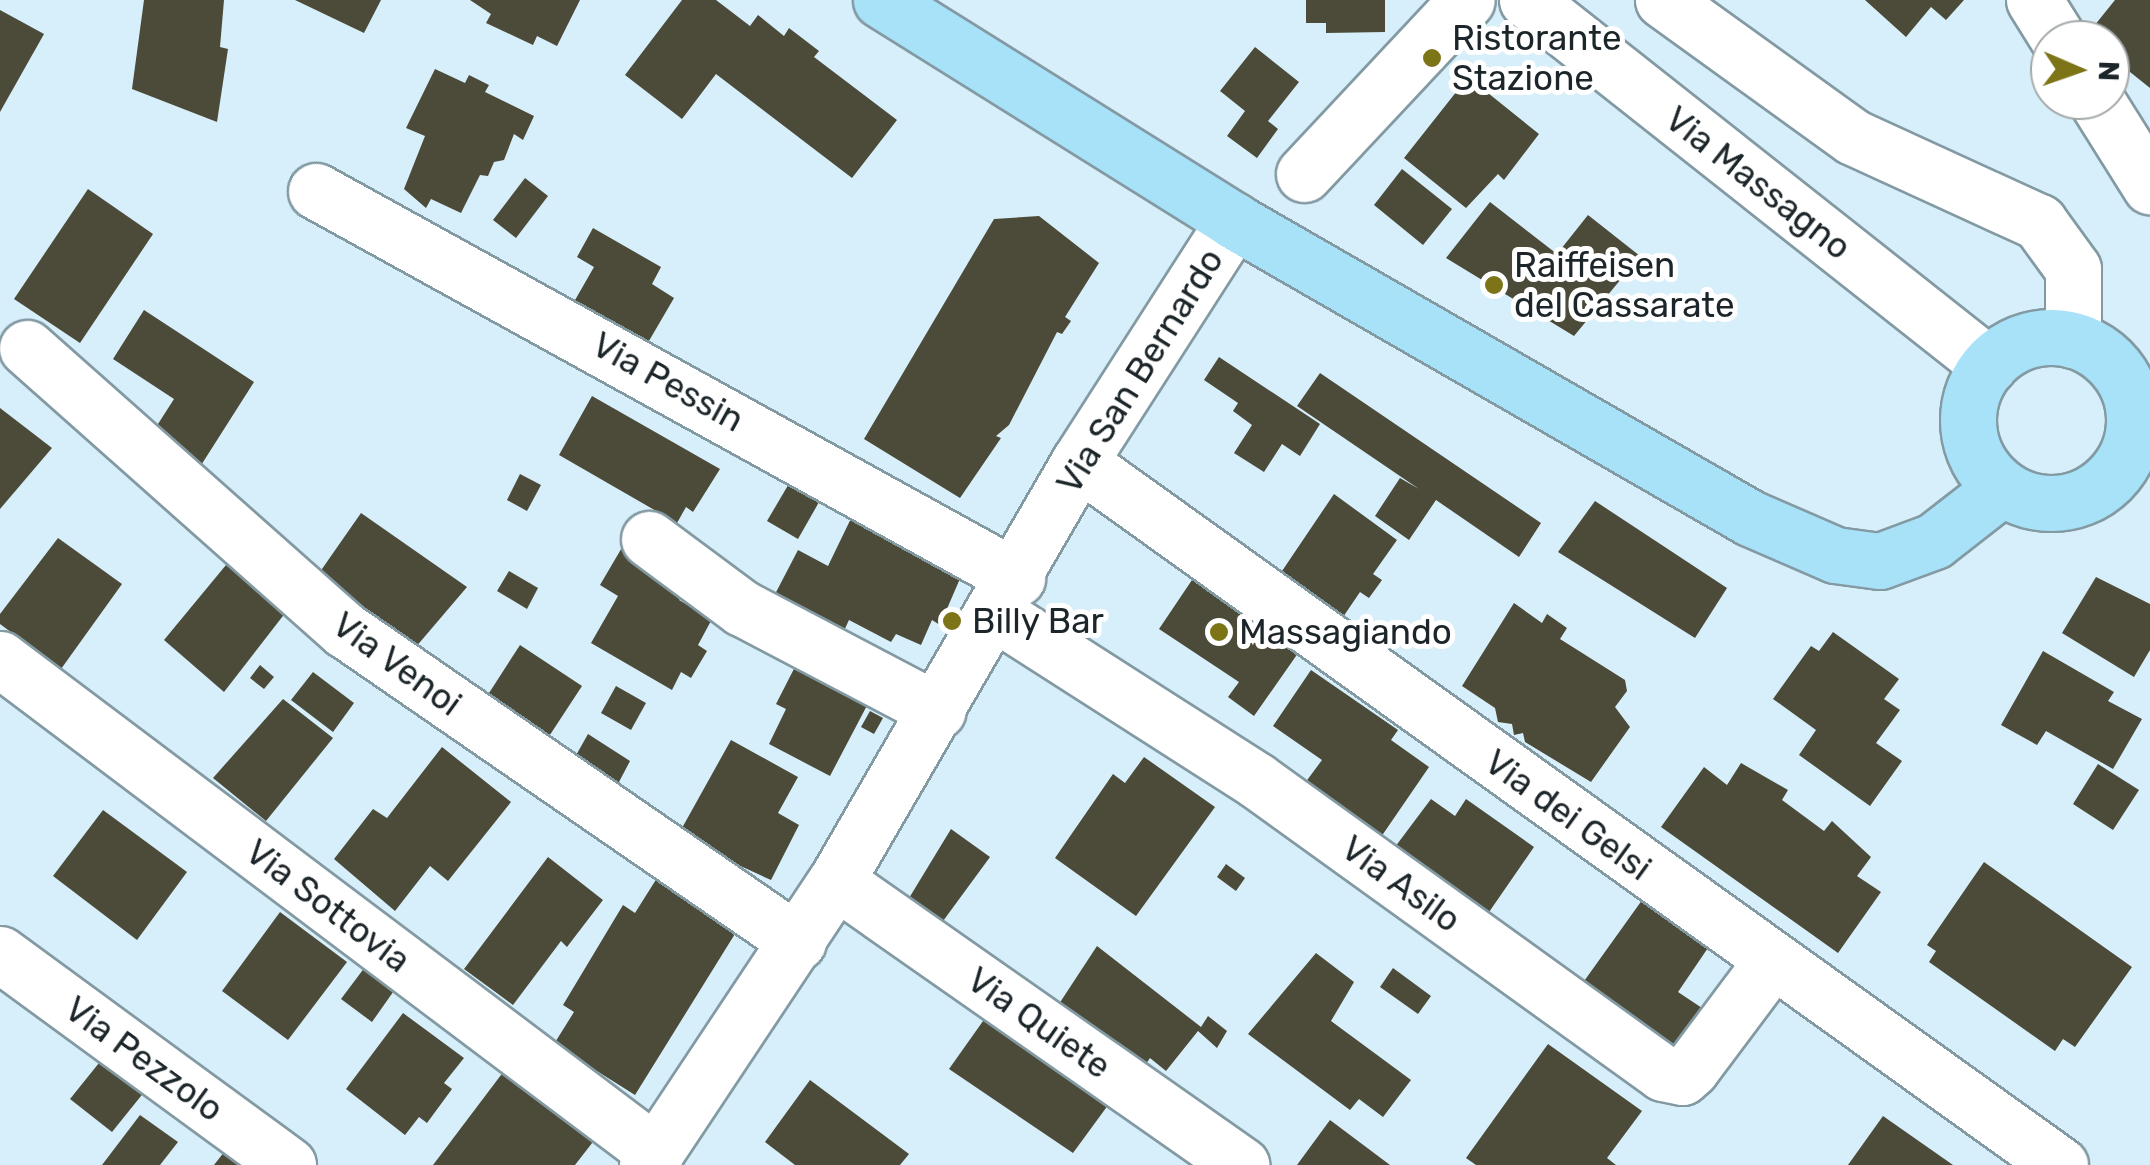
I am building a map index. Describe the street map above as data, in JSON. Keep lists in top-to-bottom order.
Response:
{
  "streets": {
    "main road": ["Via San Bernardo"],
    "street": [
      "Via Massagno",
      "Via Pessin",
      "Via Venoi",
      "Via dei Gelsi",
      "Via Asilo",
      "Via Sottovia",
      "Via Quiete",
      "Via Pezzolo"
    ]
  },
  "crossings": [
    ["Via Massagno", "Via San Bernardo"],
    ["Via San Bernardo", "Via Pessin"],
    ["Via San Bernardo", "Via Venoi"],
    ["Via San Bernardo", "Via dei Gelsi"],
    ["Via San Bernardo", "Via Asilo"],
    ["Via San Bernardo", "Via Sottovia"],
    ["Via San Bernardo", "Via Quiete"],
    ["Via Pessin", "Via Asilo"],
    ["Via dei Gelsi", "Via Asilo"]
  ],
  "places": [
    "Ristorante Stazione",
    "Raiffeisen del Cassarate",
    "Billy Bar",
    "Massagiando"
  ],
  "north": "right"
}
